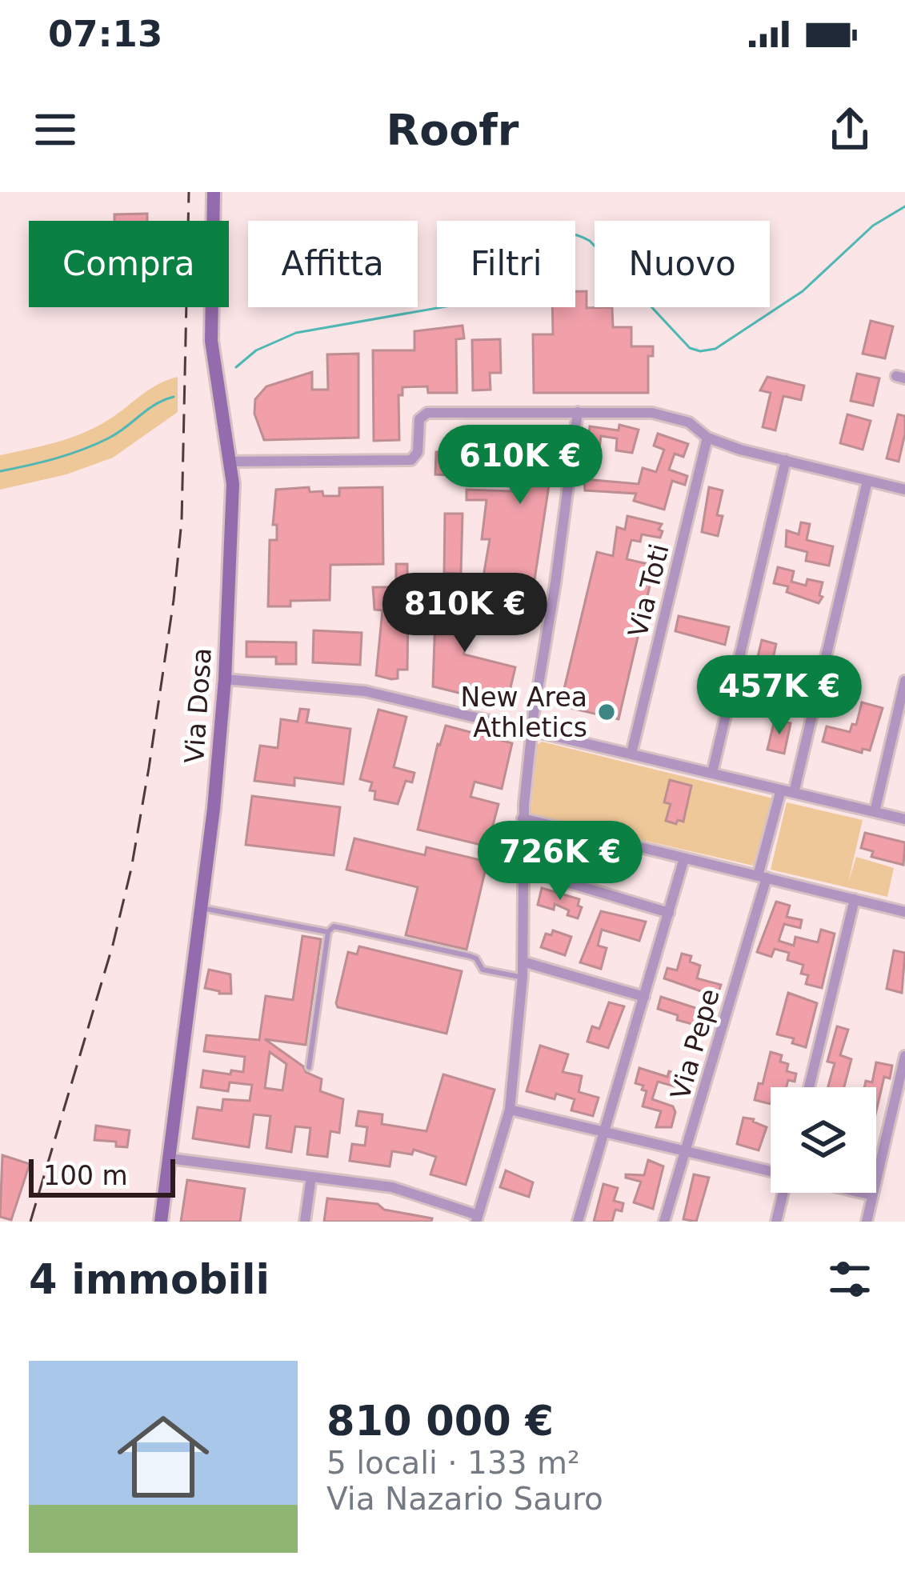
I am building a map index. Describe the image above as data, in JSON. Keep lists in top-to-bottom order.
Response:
{
  "streets": {
    "street": ["Via Toti", "Via Dosa", "Via Pepe"]
  },
  "places": ["New Area Athletics"],
  "scale_bar": "100 m",
  "page": {
    "status": "07:13",
    "header": "Roofr",
    "chip": [
      "Compra",
      "Affitta",
      "Filtri",
      "Nuovo"
    ],
    "price": [
      "610K €",
      "810K €",
      "457K €",
      "726K €"
    ],
    "scale": "100 m",
    "heading": "4 immobili",
    "list": [
      {
        "name": "810 000 €",
        "note": "5 locali · 133 m² · Via Nazario Sauro"
      }
    ]
  }
}
